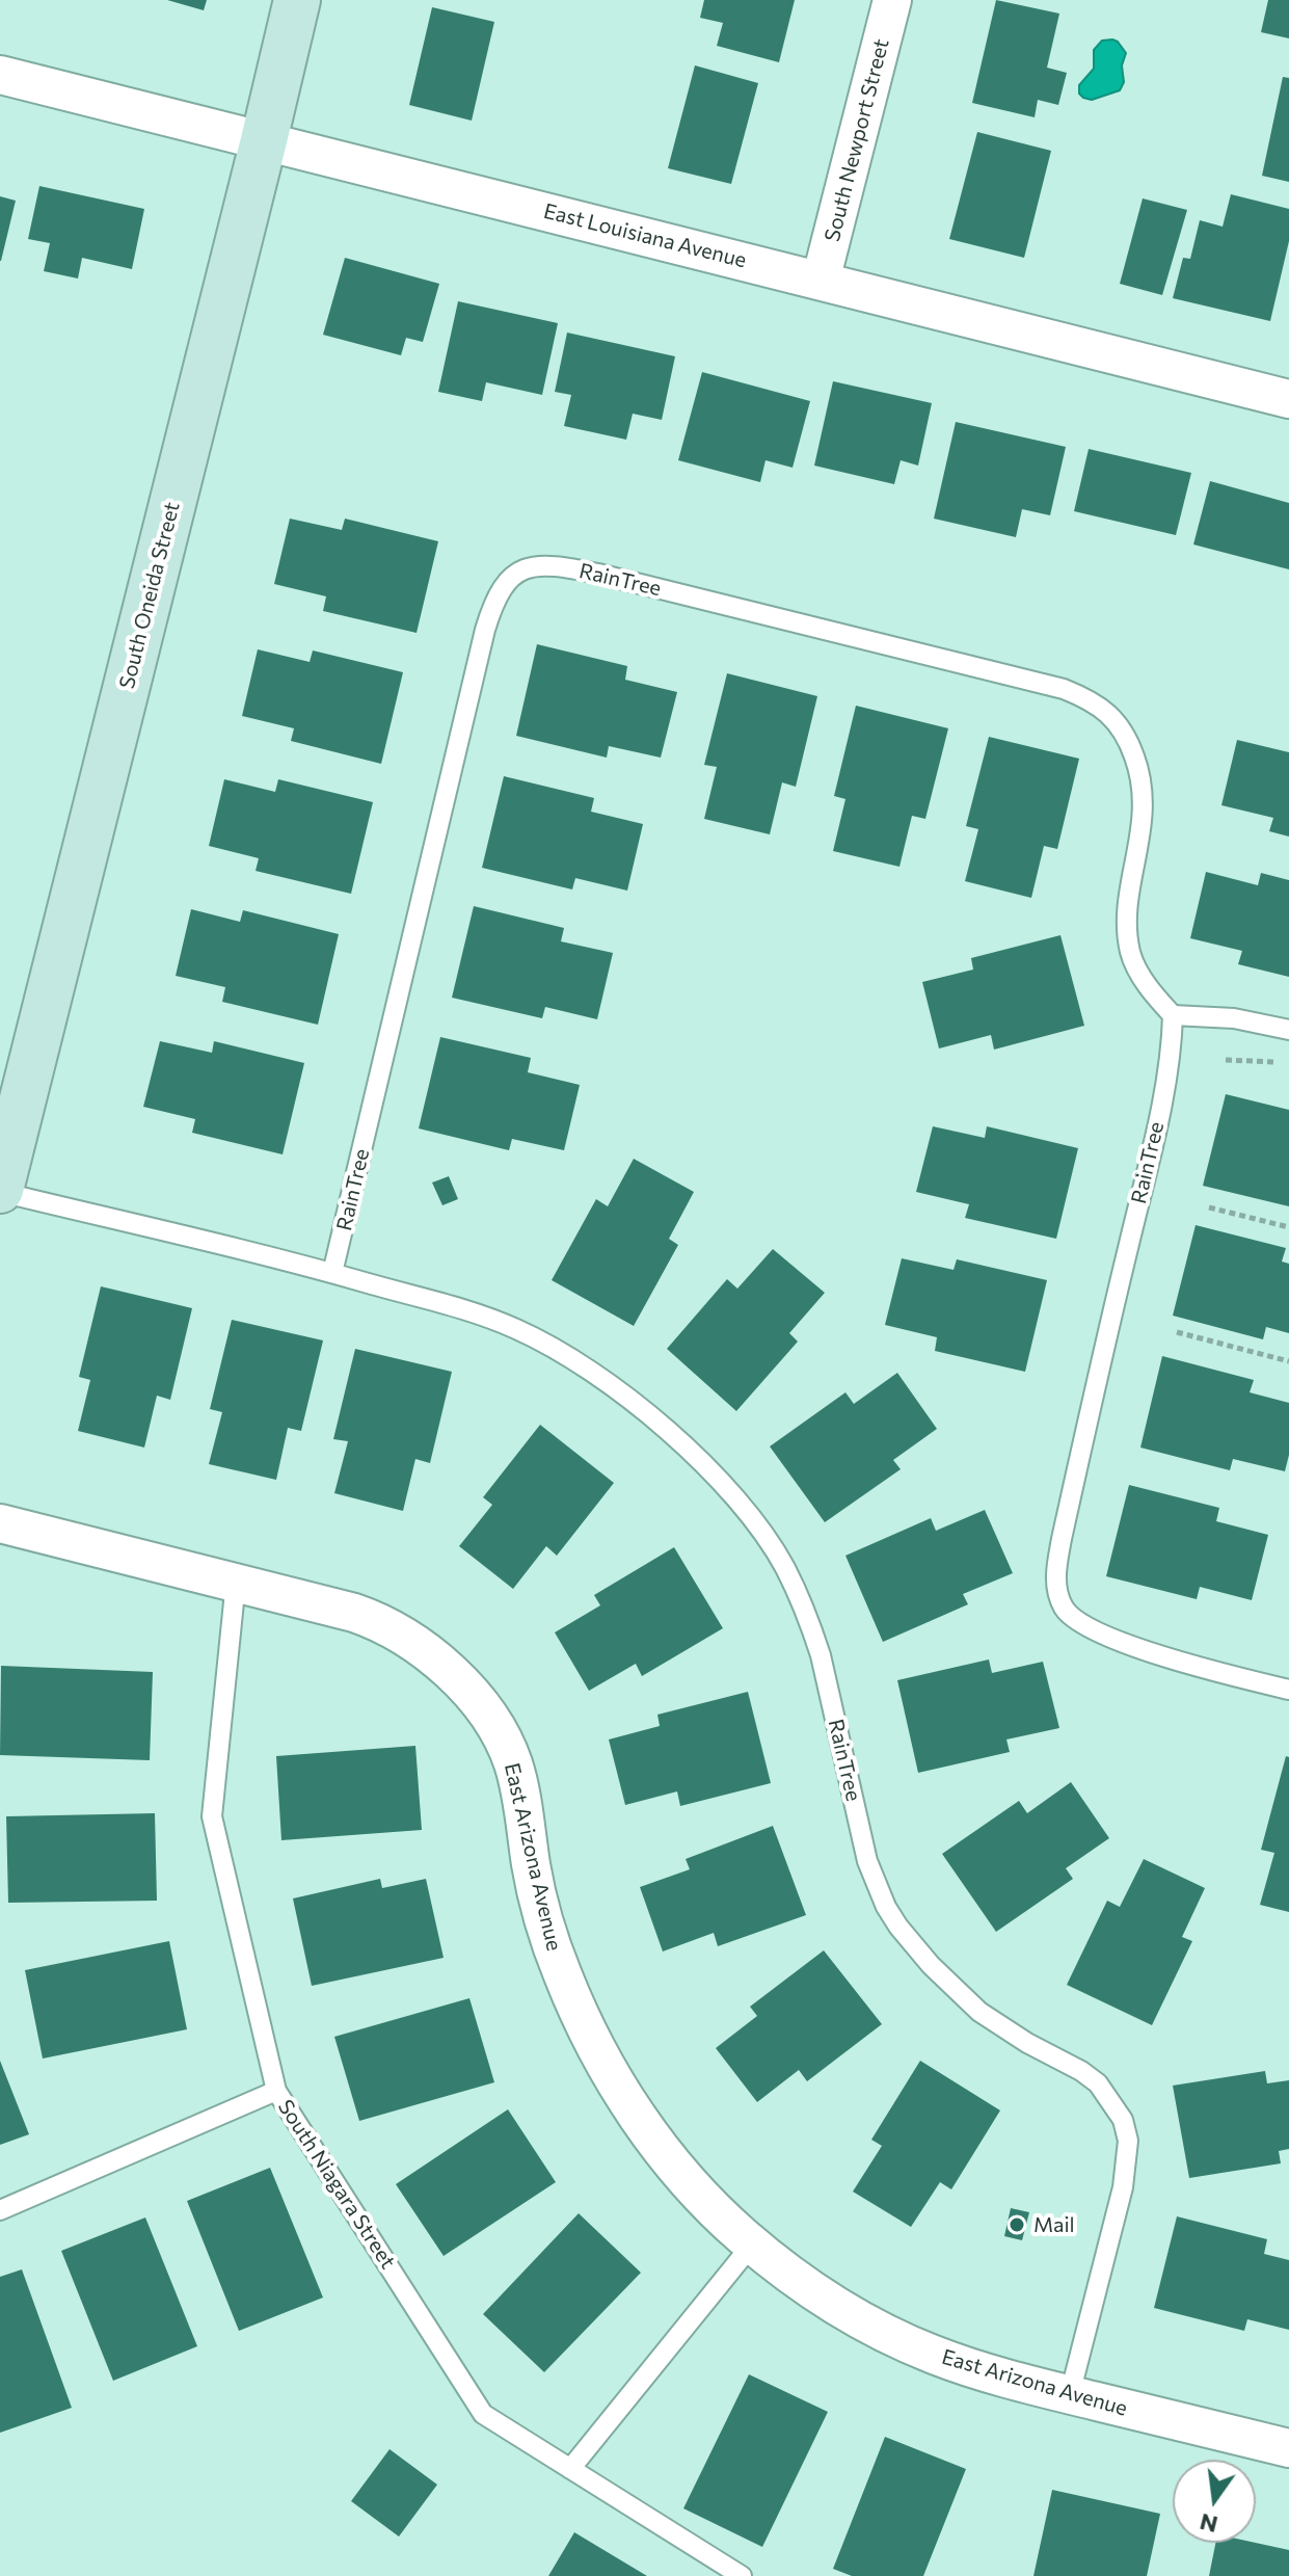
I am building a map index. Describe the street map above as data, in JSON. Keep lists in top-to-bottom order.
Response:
{
  "streets": {
    "street": [
      "South Newport Street",
      "East Louisiana Avenue",
      "South Oneida Street",
      "East Arizona Avenue"
    ],
    "lane": ["RainTree", "South Niagara Street"]
  },
  "crossings": [
    ["South Newport Street", "East Louisiana Avenue"],
    ["East Louisiana Avenue", "South Oneida Street"],
    ["RainTree", "South Oneida Street"],
    ["RainTree", "East Arizona Avenue"],
    ["East Arizona Avenue", "South Niagara Street"]
  ],
  "places": ["Mail"],
  "north": "bottom"
}
